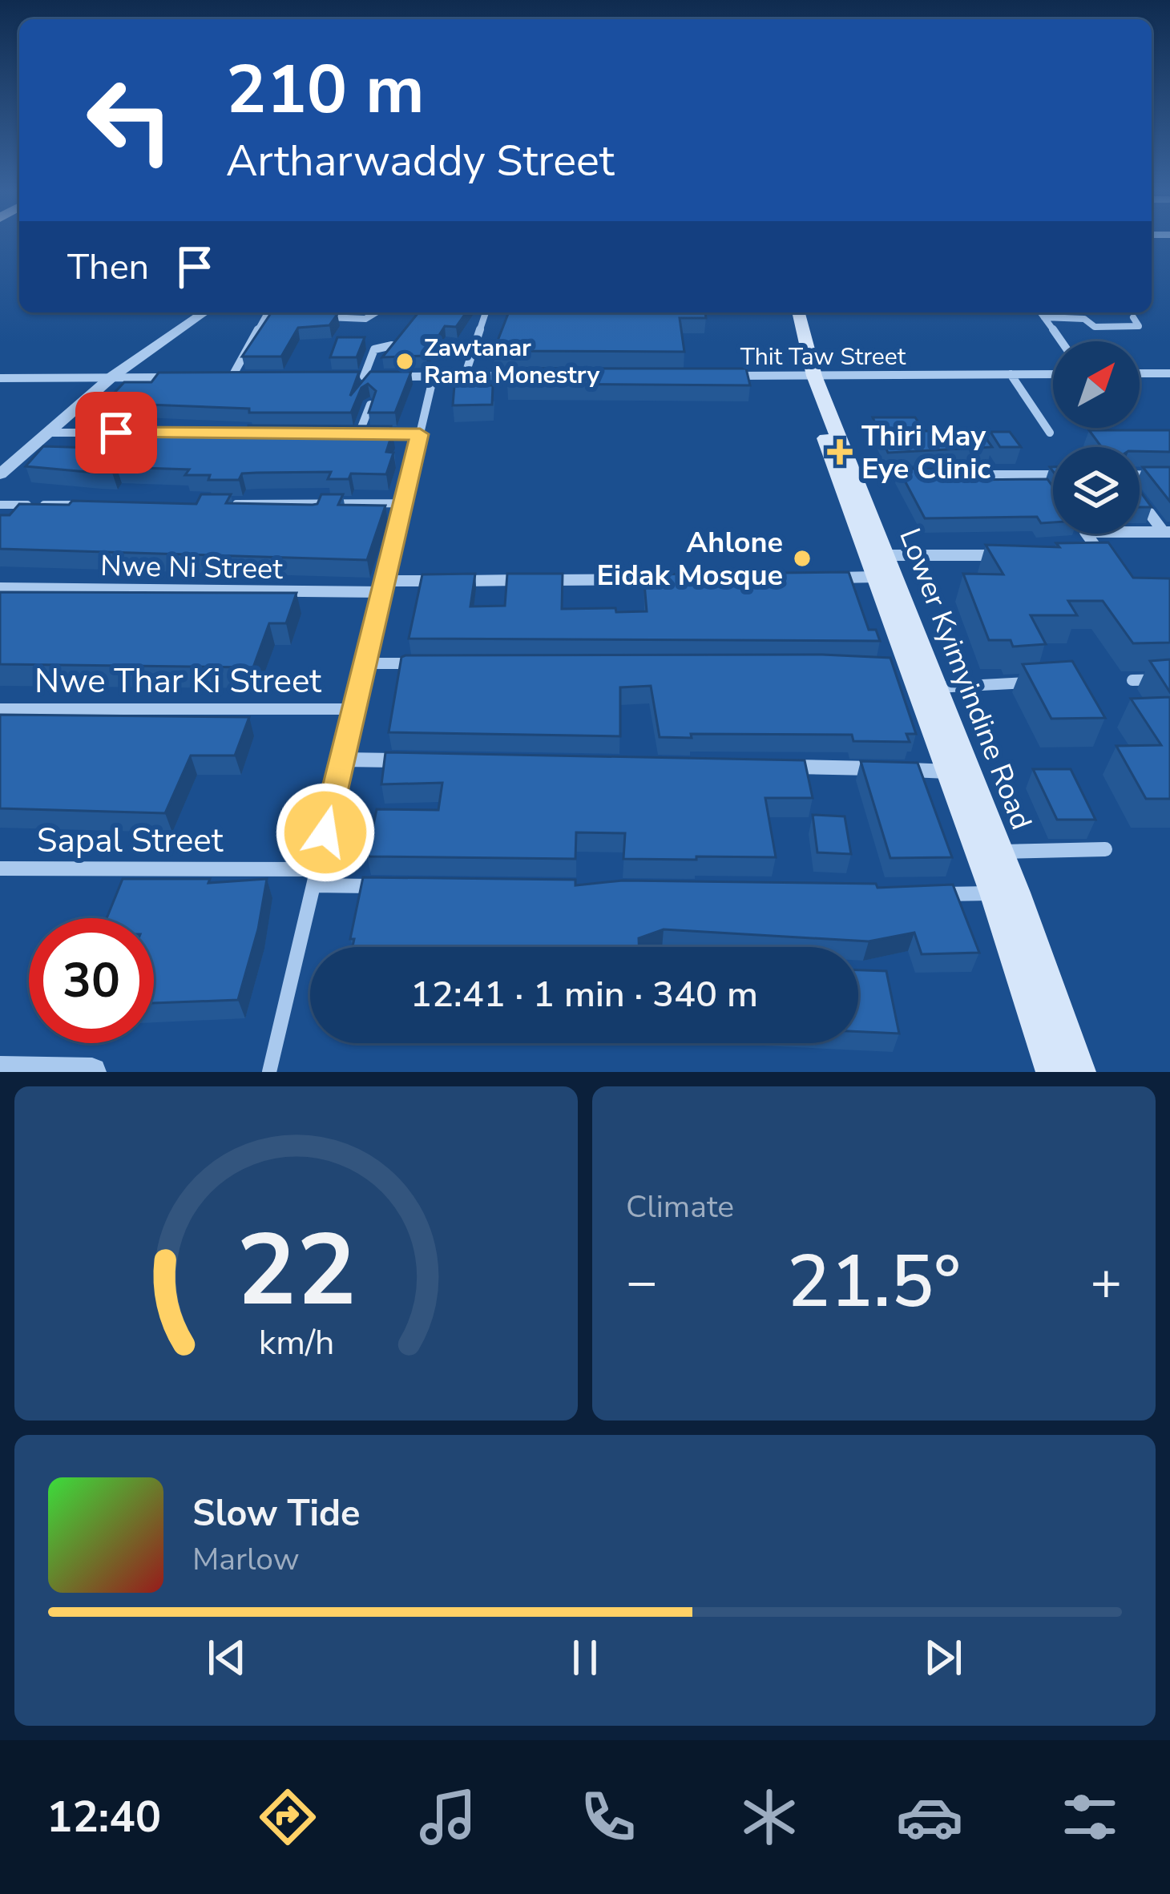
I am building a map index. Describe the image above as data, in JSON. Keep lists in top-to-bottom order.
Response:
{
  "streets": {
    "main road": ["Lower Kyimyindine Road"],
    "street": [
      "Thit Taw Street",
      "Nwe Ni Street",
      "Nwe Thar Ki Street",
      "Sapal Street"
    ]
  },
  "crossings": [
    ["Thit Taw Street", "Lower Kyimyindine Road"]
  ],
  "places": {
    "other": ["Zawtanar Rama Monestry", "Ahlone Eidak Mosque"],
    "health": ["Thiri May Eye Clinic"]
  },
  "north": "top right",
  "page": {
    "turn": ["210 m", "Artharwaddy Street"],
    "then": "Then",
    "limit": "30",
    "trip": "12:41 · 1 min · 340 m",
    "tile": "Climate",
    "heat": ["−", "21.5°", "+"],
    "song": ["Slow Tide", "Marlow"],
    "tabs": "12:40",
    "gauge": ["22", "km/h"]
  }
}
